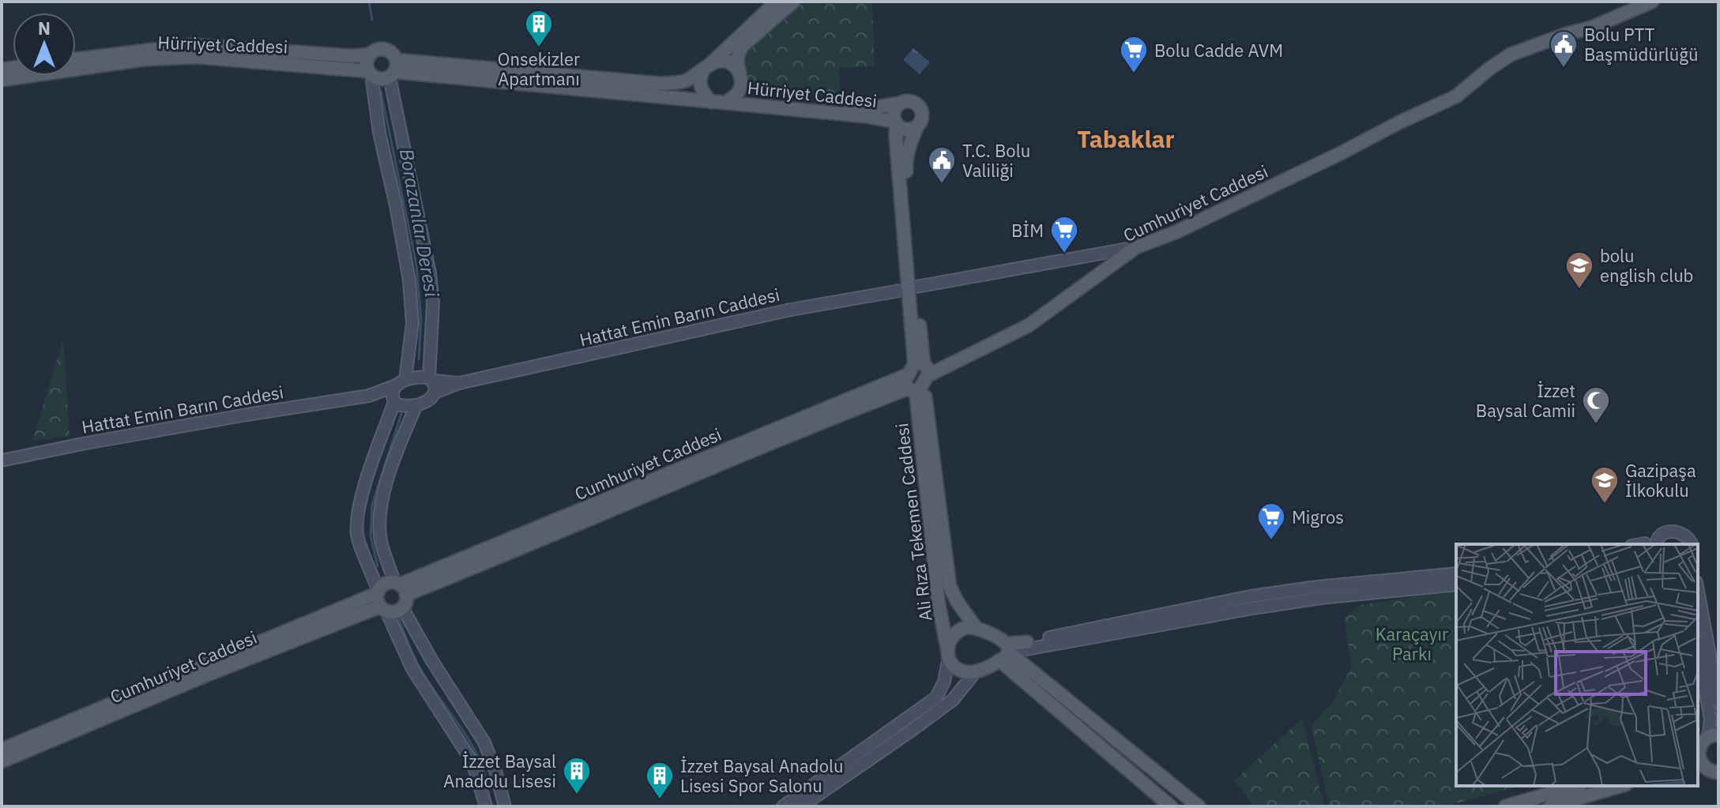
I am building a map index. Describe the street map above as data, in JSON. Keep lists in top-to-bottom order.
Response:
{
  "streets": {
    "main road": [
      "Hürriyet Caddesi",
      "Cumhuriyet Caddesi",
      "Hattat Emin Barın Caddesi",
      "Ali Rıza Tekemen Caddesi"
    ]
  },
  "crossings": [
    ["Hürriyet Caddesi", "Ali Rıza Tekemen Caddesi"],
    ["Cumhuriyet Caddesi", "Hattat Emin Barın Caddesi"],
    ["Cumhuriyet Caddesi", "Ali Rıza Tekemen Caddesi"],
    ["Hattat Emin Barın Caddesi", "Ali Rıza Tekemen Caddesi"]
  ],
  "districts": ["Tabaklar"],
  "water": ["Borazanlar Deresi"],
  "parks": ["Karaçayır Parkı"],
  "places": {
    "building": ["Onsekizler Apartmanı", "İzzet Baysal Anadolu Lisesi", "İzzet Baysal Anadolu Lisesi Spor Salonu"],
    "public building": ["Bolu PTT Başmüdürlüğü", "T.C. Bolu Valiliği"],
    "supermarket": ["Bolu Cadde AVM", "BİM", "Migros"],
    "school or university": ["bolu english club", "Gazipaşa İlkokulu"],
    "mosque": ["İzzet Baysal Camii"]
  },
  "north": "top"
}
